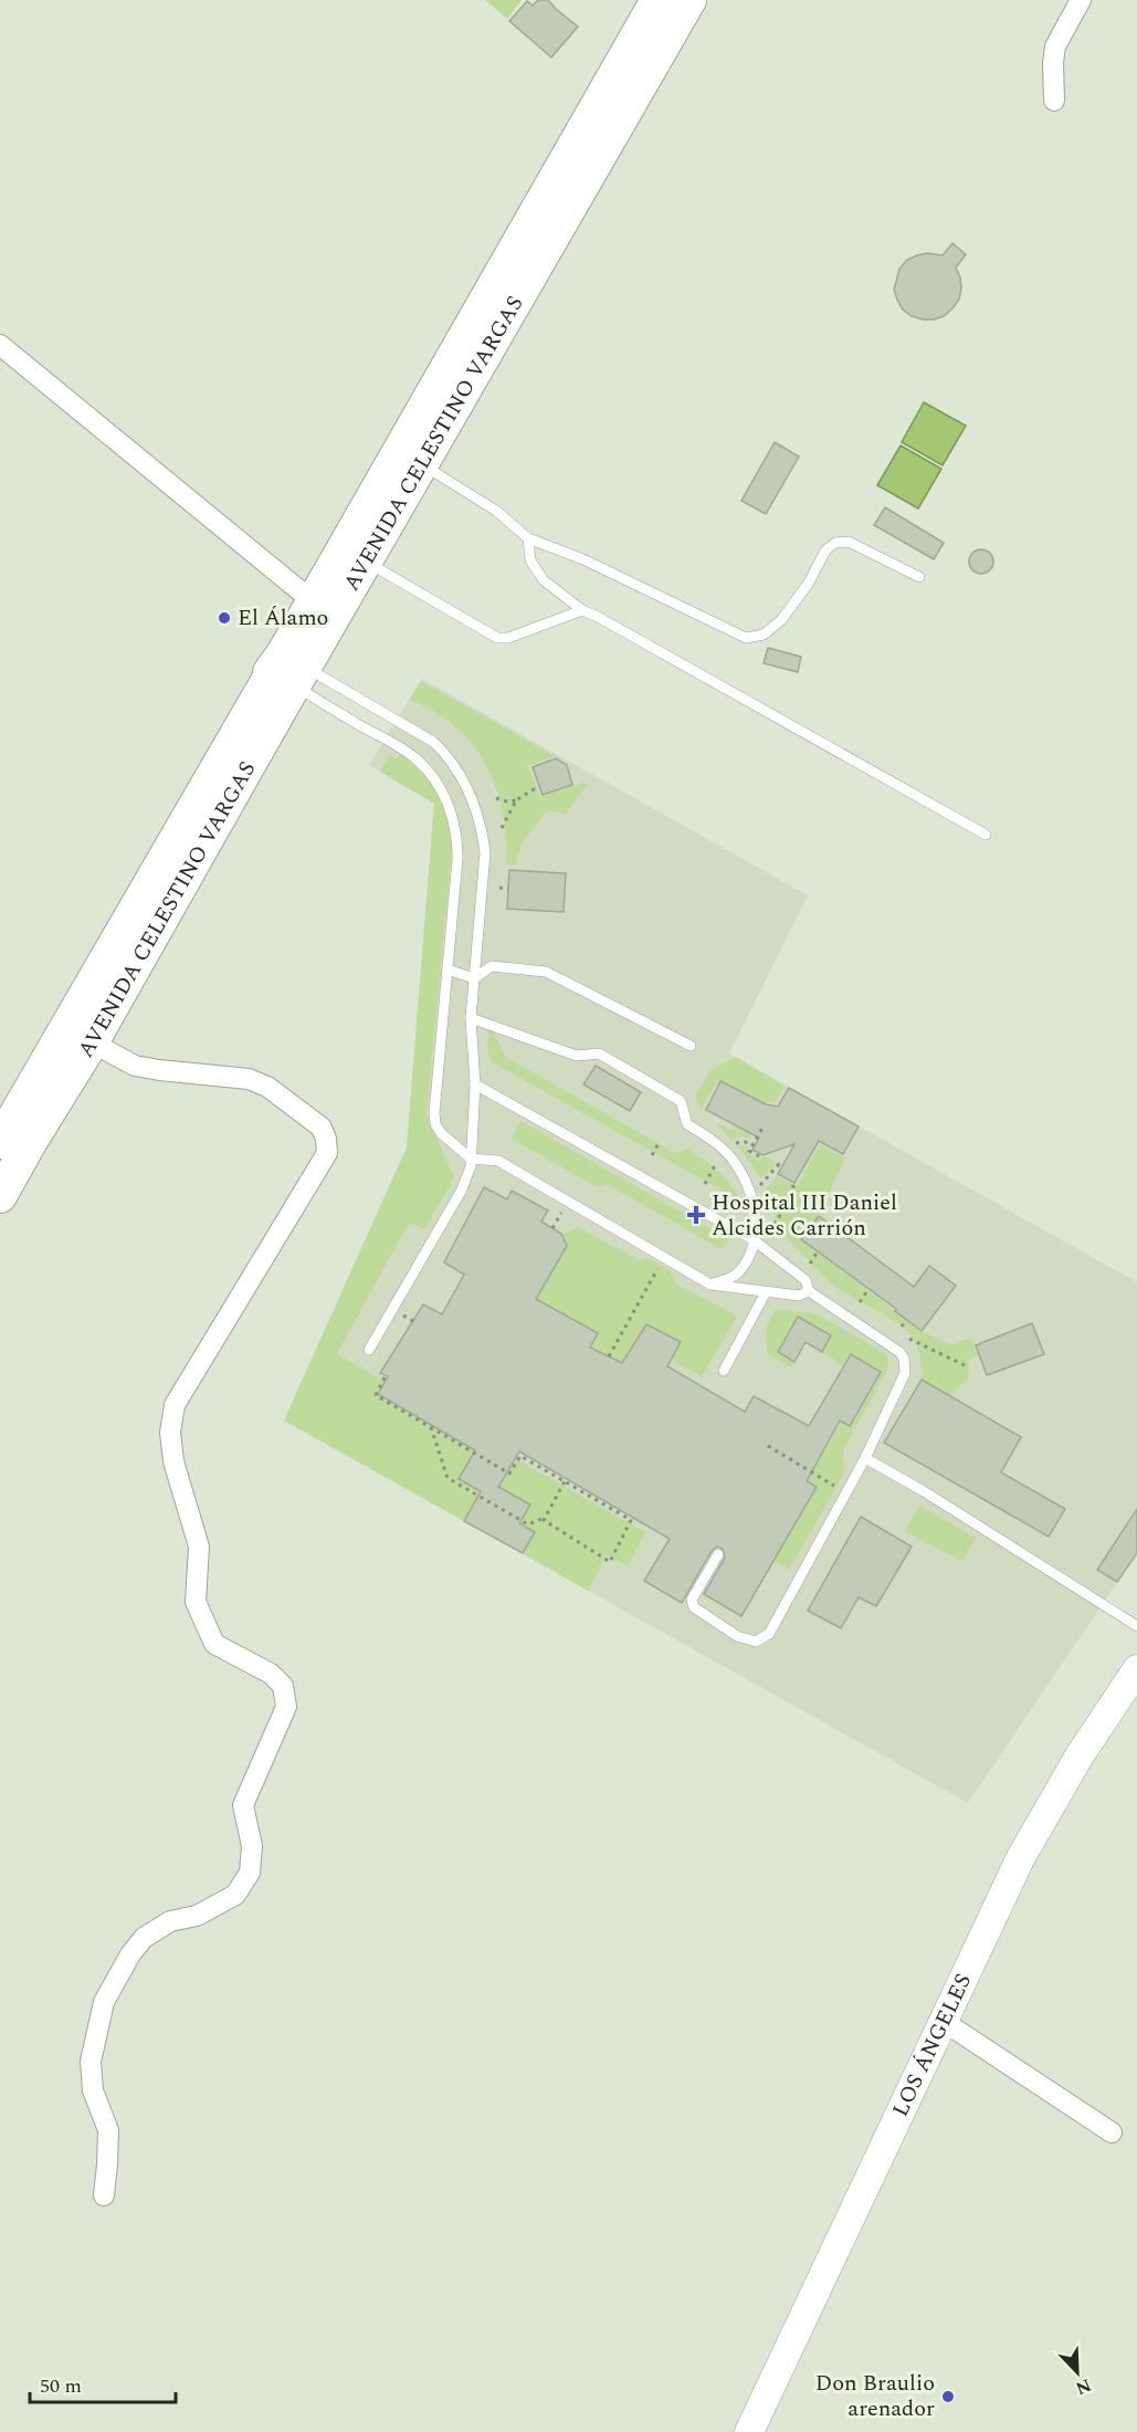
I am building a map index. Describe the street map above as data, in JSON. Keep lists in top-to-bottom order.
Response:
{
  "streets": {
    "highway": ["AVENIDA CELESTINO VARGAS"],
    "main road": ["LOS ÁNGELES"]
  },
  "places": {
    "other": ["El Álamo", "Don Braulio arenador"],
    "health": ["Hospital III Daniel Alcides Carrión"]
  },
  "scale_bar": "50 m",
  "north": "bottom right"
}
